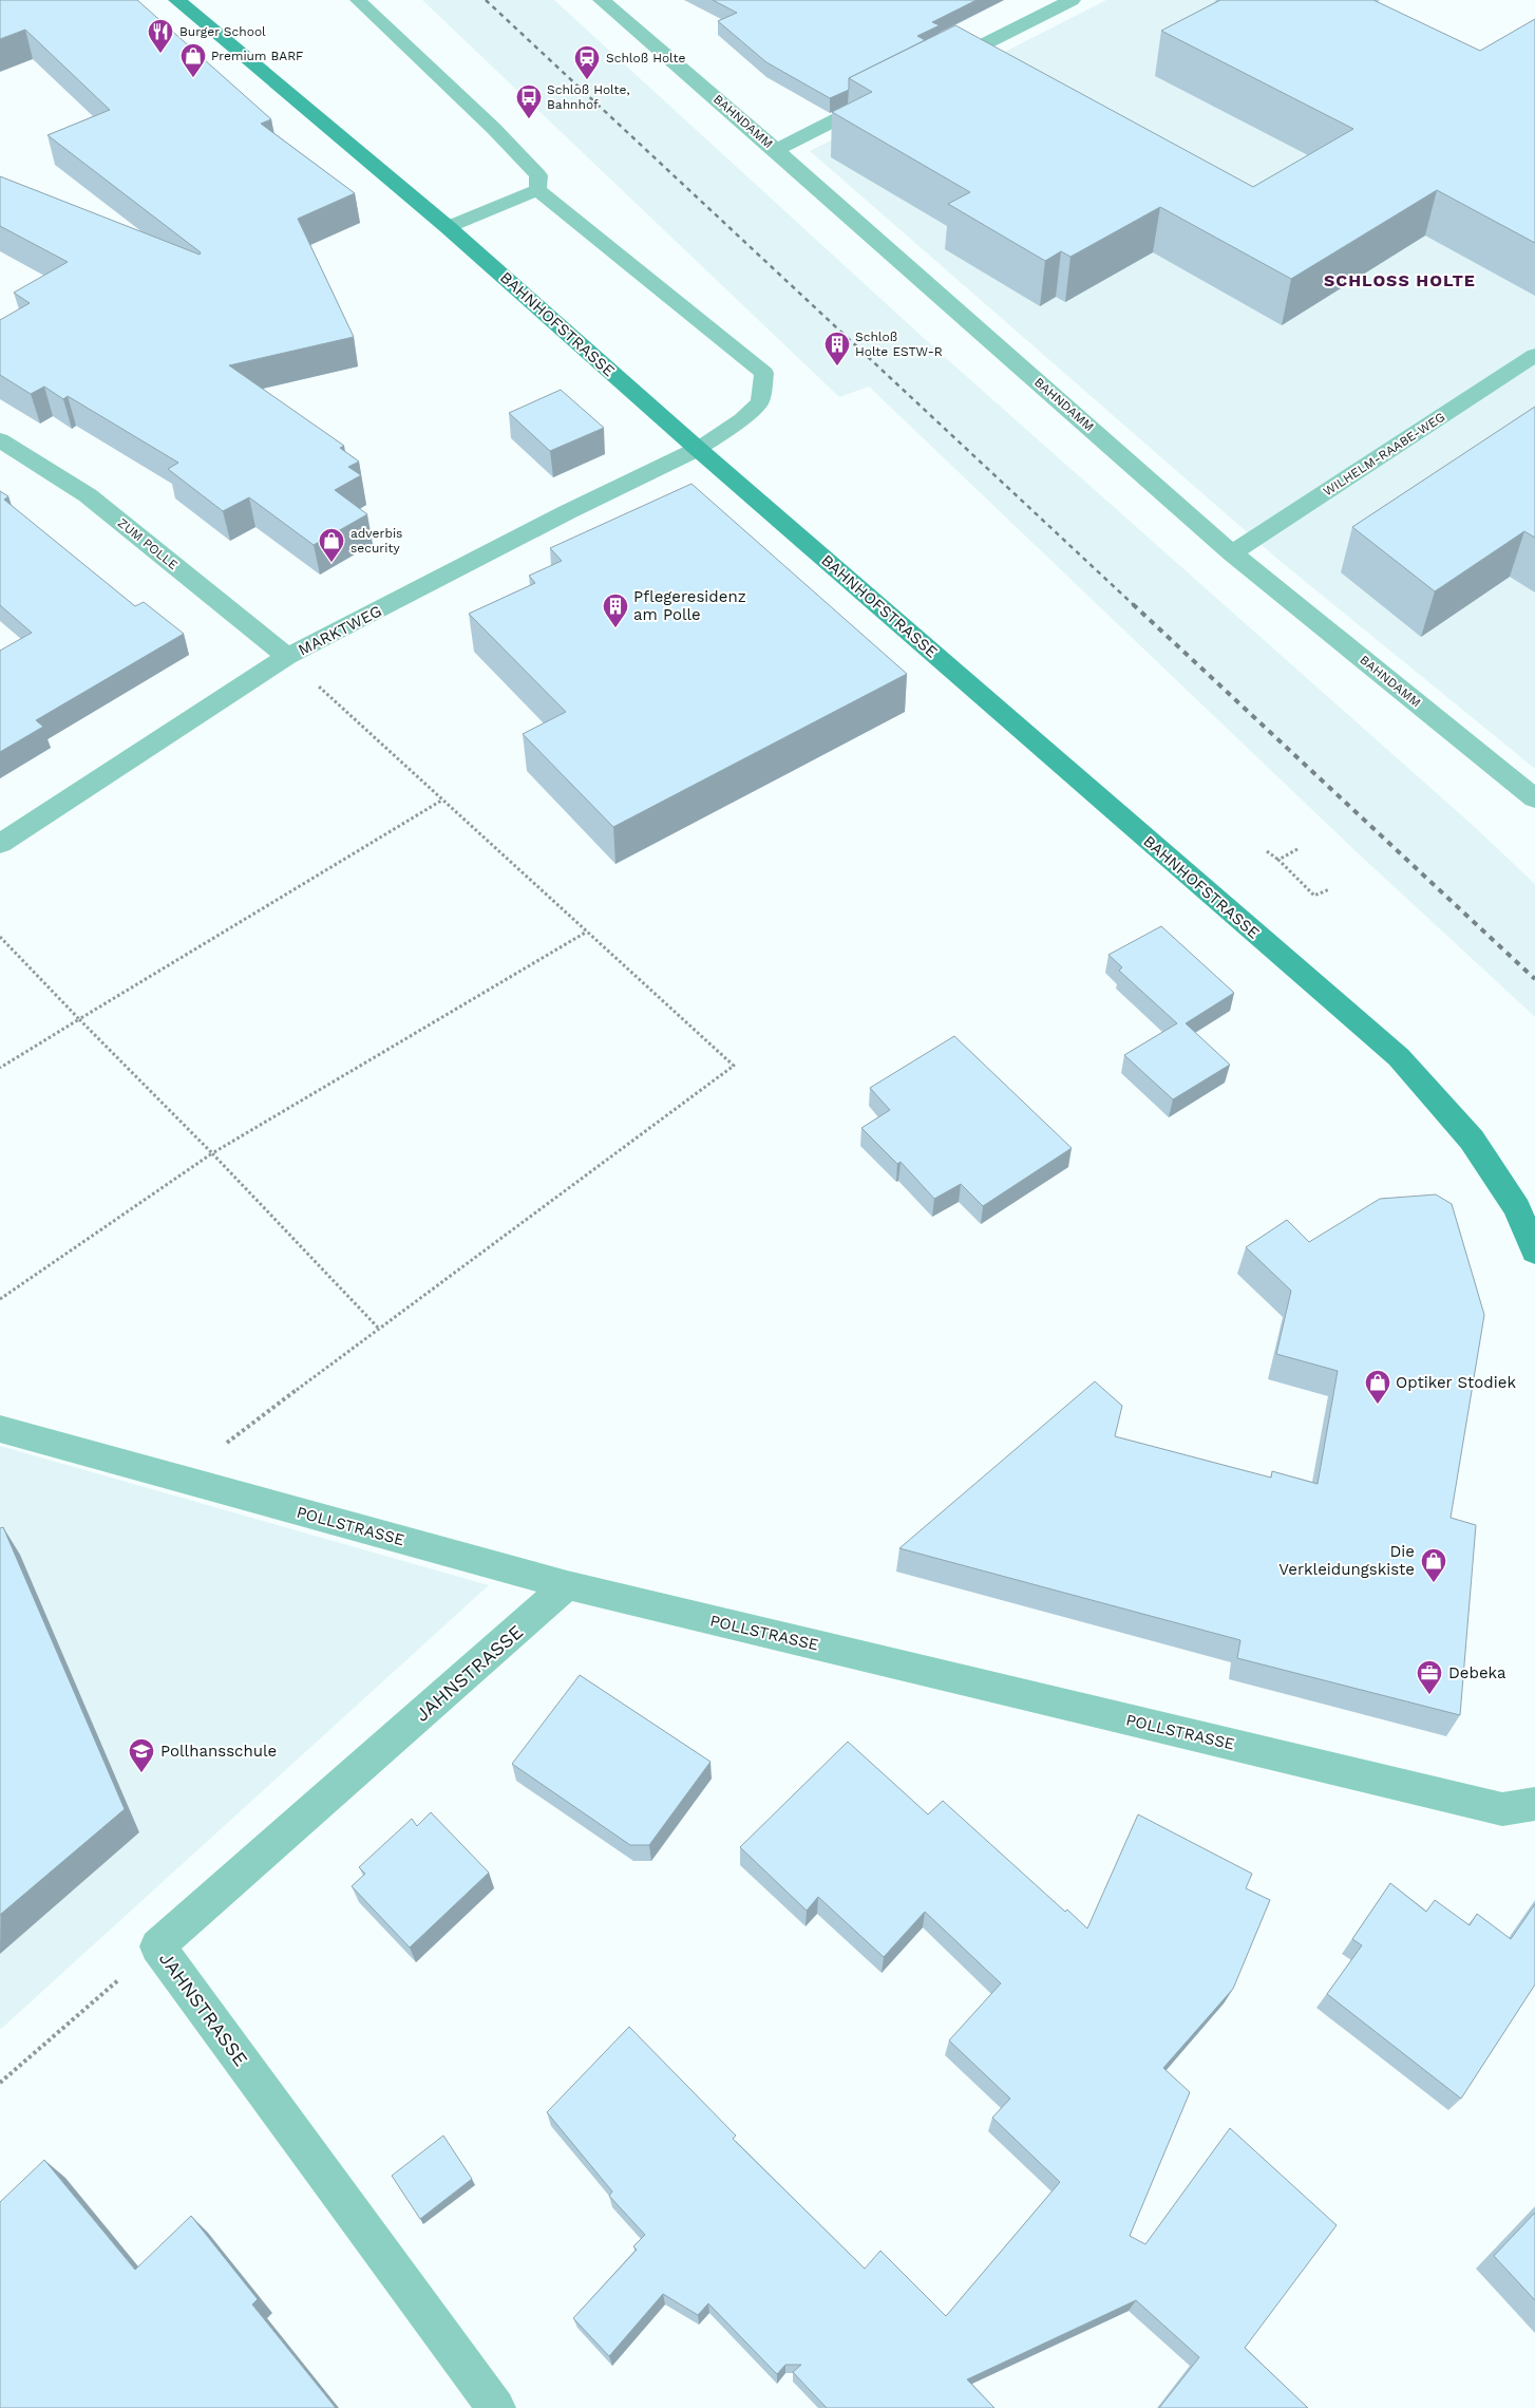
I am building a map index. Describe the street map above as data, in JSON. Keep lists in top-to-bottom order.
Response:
{
  "streets": {
    "street": [
      "BAHNDAMM",
      "BAHNHOFSTRASSE",
      "WILHELM-RAABE-WEG",
      "ZUM POLLE",
      "MARKTWEG",
      "POLLSTRASSE",
      "JAHNSTRASSE"
    ]
  },
  "crossings": [
    ["BAHNDAMM", "WILHELM-RAABE-WEG"],
    ["BAHNHOFSTRASSE", "MARKTWEG"],
    ["ZUM POLLE", "MARKTWEG"],
    ["POLLSTRASSE", "JAHNSTRASSE"]
  ],
  "districts": ["SCHLOSS HOLTE"],
  "places": {
    "restaurant": ["Burger School"],
    "shop": [
      "Premium BARF",
      "adverbis security",
      "Optiker Stodiek",
      "Die Verkleidungskiste"
    ],
    "station": ["Schloß Holte"],
    "bus stop": ["Schloß Holte, Bahnhof"],
    "building": ["Schloß Holte ESTW-R", "Pflegeresidenz am Polle"],
    "office": ["Debeka"],
    "school or university": ["Pollhansschule"]
  }
}
